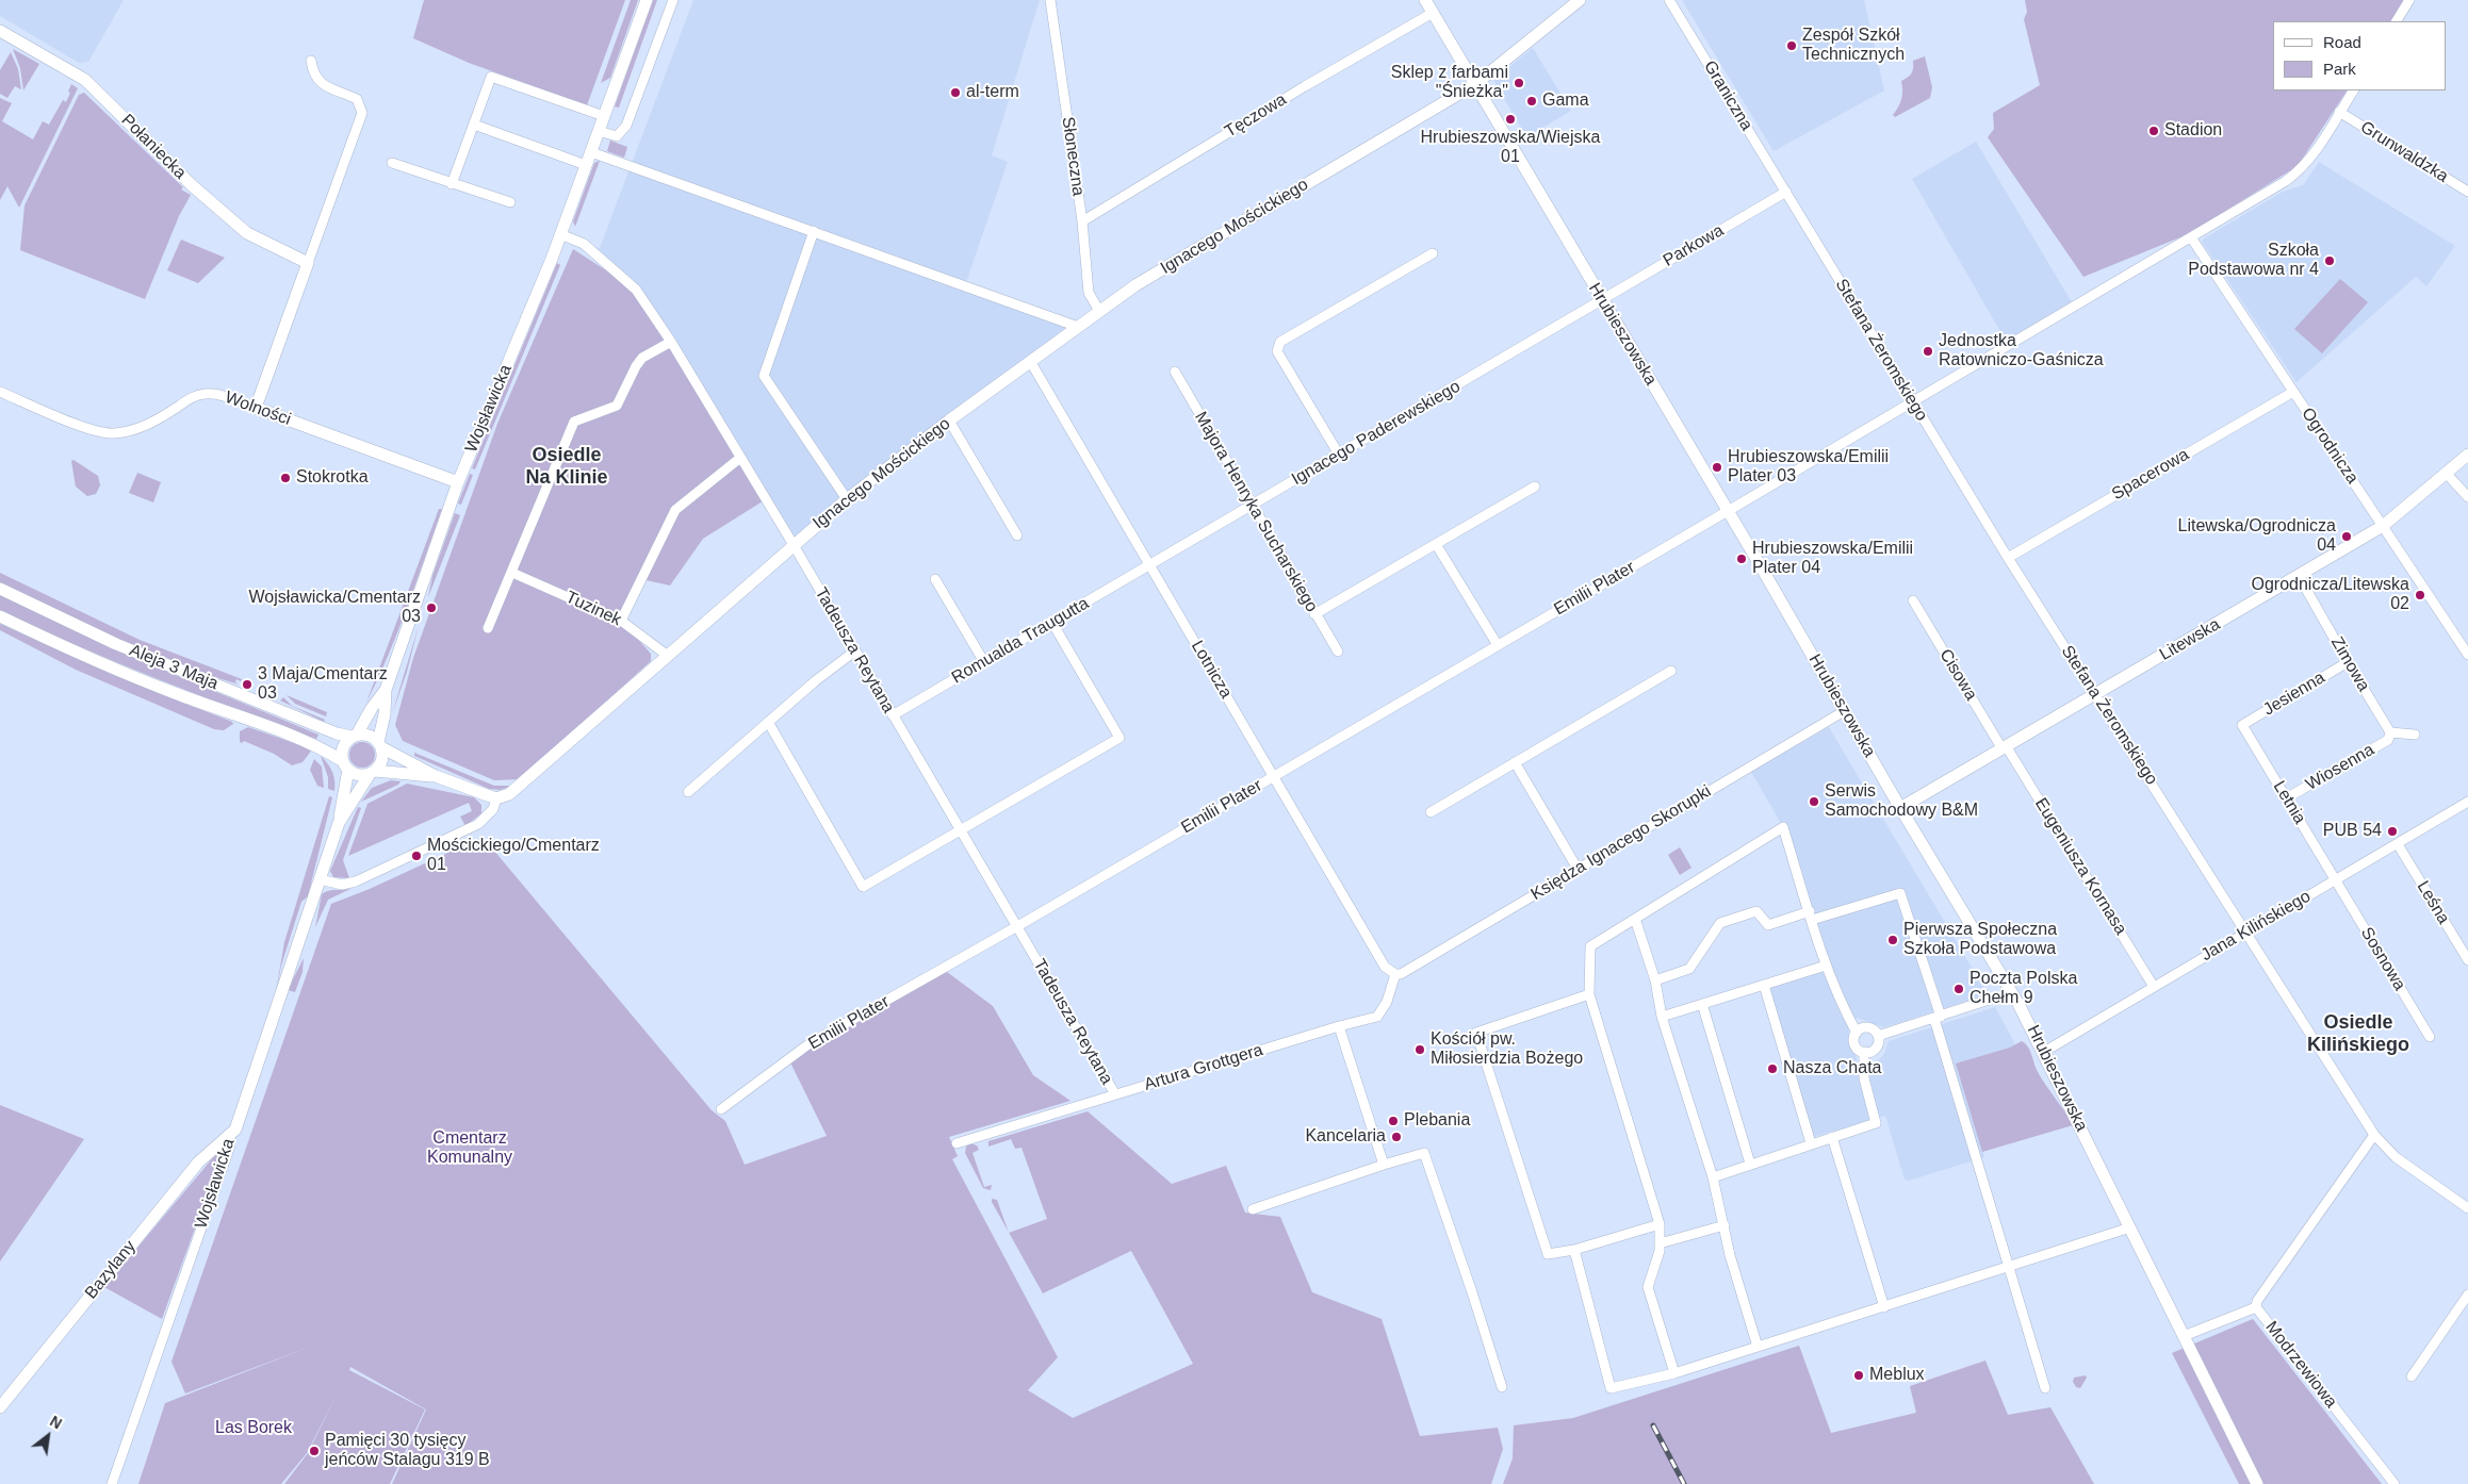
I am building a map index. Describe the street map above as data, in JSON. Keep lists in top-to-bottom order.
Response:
{
  "streets": {
    "street": [
      "Graniczna",
      "Tęczowa",
      "Połaniecka",
      "Grunwaldzka",
      "Słoneczna",
      "Ignacego Mościckiego",
      "Parkowa",
      "Hrubieszowska",
      "Stefana Żeromskiego",
      "Wolności",
      "Wojsławicka",
      "Ignacego Paderewskiego",
      "Ogrodnicza",
      "Spacerowa",
      "Majora Henryka Sucharskiego",
      "Emilii Plater",
      "Tuzinek",
      "Litewska",
      "Romualda Traugutta",
      "Tadeusza Reytana",
      "Zimowa",
      "Aleja 3 Maja",
      "Lotnicza",
      "Cisowa",
      "Jesienna",
      "Wiosenna",
      "Letnia",
      "Księdza Ignacego Skorupki",
      "Eugeniusza Kornasa",
      "Leśna",
      "Jana Kilińskiego",
      "Sosnowa",
      "Artura Grottgera",
      "Bazylany",
      "Modrzewiowa"
    ]
  },
  "crossings": [
    ["Graniczna", "Parkowa"],
    ["Graniczna", "Stefana Żeromskiego"],
    ["Tęczowa", "Słoneczna"],
    ["Tęczowa", "Hrubieszowska"],
    ["Grunwaldzka", "Emilii Plater"],
    ["Słoneczna", "Ignacego Mościckiego"],
    ["Ignacego Mościckiego", "Hrubieszowska"],
    ["Ignacego Mościckiego", "Tuzinek"],
    ["Ignacego Mościckiego", "Tadeusza Reytana"],
    ["Ignacego Mościckiego", "Lotnicza"],
    ["Parkowa", "Hrubieszowska"],
    ["Parkowa", "Stefana Żeromskiego"],
    ["Parkowa", "Ignacego Paderewskiego"],
    ["Hrubieszowska", "Ignacego Paderewskiego"],
    ["Hrubieszowska", "Emilii Plater"],
    ["Hrubieszowska", "Litewska"],
    ["Hrubieszowska", "Księdza Ignacego Skorupki"],
    ["Hrubieszowska", "Jana Kilińskiego"],
    ["Hrubieszowska", "Modrzewiowa"],
    ["Stefana Żeromskiego", "Spacerowa"],
    ["Stefana Żeromskiego", "Emilii Plater"],
    ["Stefana Żeromskiego", "Litewska"],
    ["Stefana Żeromskiego", "Jana Kilińskiego"],
    ["Wolności", "Wojsławicka"],
    ["Wojsławicka", "Tadeusza Reytana"],
    ["Wojsławicka", "Aleja 3 Maja"],
    ["Wojsławicka", "Bazylany"],
    ["Ignacego Paderewskiego", "Majora Henryka Sucharskiego"],
    ["Ignacego Paderewskiego", "Romualda Traugutta"],
    ["Ignacego Paderewskiego", "Lotnicza"],
    ["Ogrodnicza", "Spacerowa"],
    ["Ogrodnicza", "Emilii Plater"],
    ["Ogrodnicza", "Litewska"],
    ["Emilii Plater", "Tadeusza Reytana"],
    ["Emilii Plater", "Lotnicza"],
    ["Litewska", "Zimowa"],
    ["Litewska", "Cisowa"],
    ["Litewska", "Eugeniusza Kornasa"],
    ["Romualda Traugutta", "Tadeusza Reytana"],
    ["Romualda Traugutta", "Lotnicza"],
    ["Tadeusza Reytana", "Artura Grottgera"],
    ["Zimowa", "Jesienna"],
    ["Zimowa", "Wiosenna"],
    ["Lotnicza", "Księdza Ignacego Skorupki"],
    ["Lotnicza", "Artura Grottgera"],
    ["Cisowa", "Eugeniusza Kornasa"],
    ["Jesienna", "Letnia"],
    ["Wiosenna", "Letnia"],
    ["Letnia", "Jana Kilińskiego"],
    ["Letnia", "Sosnowa"],
    ["Księdza Ignacego Skorupki", "Artura Grottgera"],
    ["Eugeniusza Kornasa", "Jana Kilińskiego"],
    ["Leśna", "Jana Kilińskiego"],
    ["Jana Kilińskiego", "Sosnowa"]
  ],
  "districts": ["Osiedle Na Klinie", "Osiedle Kilińskiego"],
  "parks": ["Cmentarz Komunalny", "Las Borek"],
  "places": [
    "Zespół Szkół Technicznych",
    "Sklep z farbami \"Śnieżka\"",
    "al-term",
    "Gama",
    "Hrubieszowska/Wiejska 01",
    "Stadion",
    "Szkoła Podstawowa nr 4",
    "Jednostka Ratowniczo-Gaśnicza",
    "Hrubieszowska/Emilii Plater 03",
    "Stokrotka",
    "Litewska/Ogrodnicza 04",
    "Hrubieszowska/Emilii Plater 04",
    "Ogrodnicza/Litewska 02",
    "Wojsławicka/Cmentarz 03",
    "3 Maja/Cmentarz 03",
    "Serwis Samochodowy B&M",
    "PUB 54",
    "Mościckiego/Cmentarz 01",
    "Pierwsza Społeczna Szkoła Podstawowa",
    "Poczta Polska Chełm 9",
    "Kościół pw. Miłosierdzia Bożego",
    "Nasza Chata",
    "Plebania",
    "Kancelaria",
    "Meblux",
    "Pamięci 30 tysięcy jeńców Stalagu 319 B"
  ],
  "legend": ["Road", "Park"],
  "north": "top right"
}
